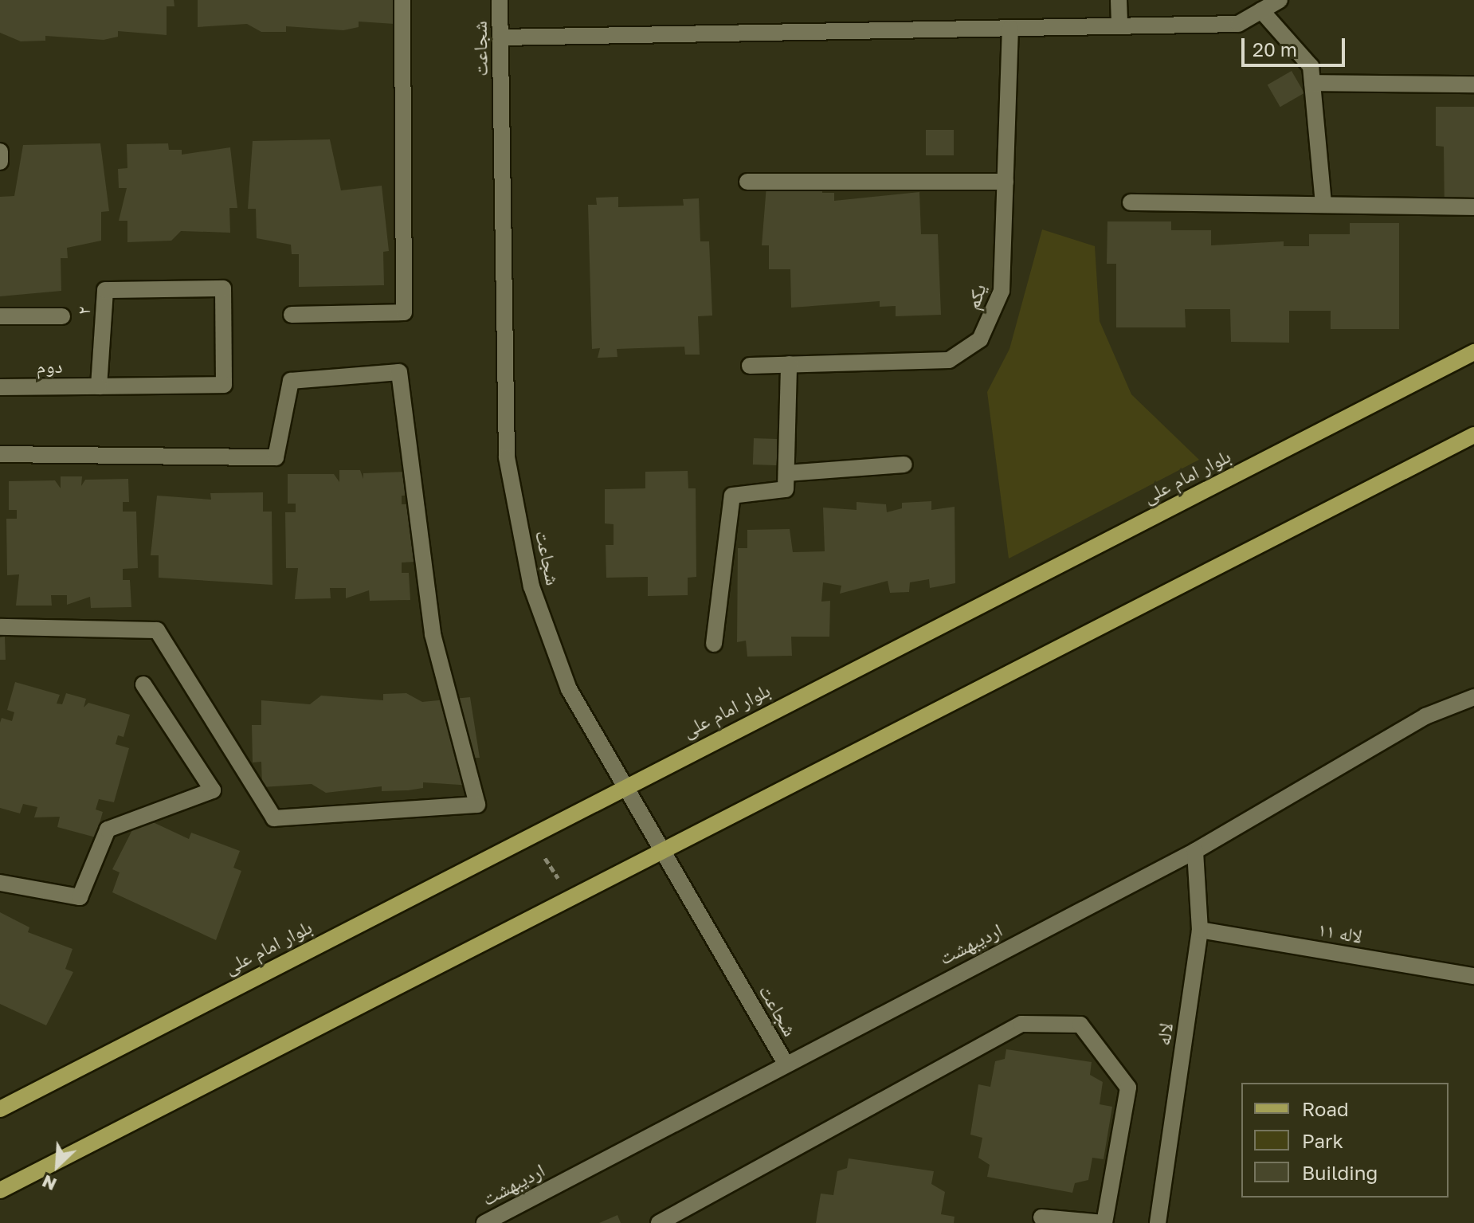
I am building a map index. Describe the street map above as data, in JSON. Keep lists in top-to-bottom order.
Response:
{
  "streets": {
    "main road": ["بلوار امام علی"],
    "street": [
      "شجاعت",
      "یکم",
      "۲",
      "دوم",
      "لاله ۱۱",
      "اردیبهشت",
      "لاله"
    ]
  },
  "crossings": [
    ["شجاعت", "بلوار امام علی"],
    ["شجاعت", "اردیبهشت"],
    ["۲", "دوم"],
    ["لاله ۱۱", "لاله"],
    ["اردیبهشت", "لاله"]
  ],
  "legend": ["Road", "Park", "Building"],
  "scale_bar": "20 m",
  "north": "bottom left"
}
